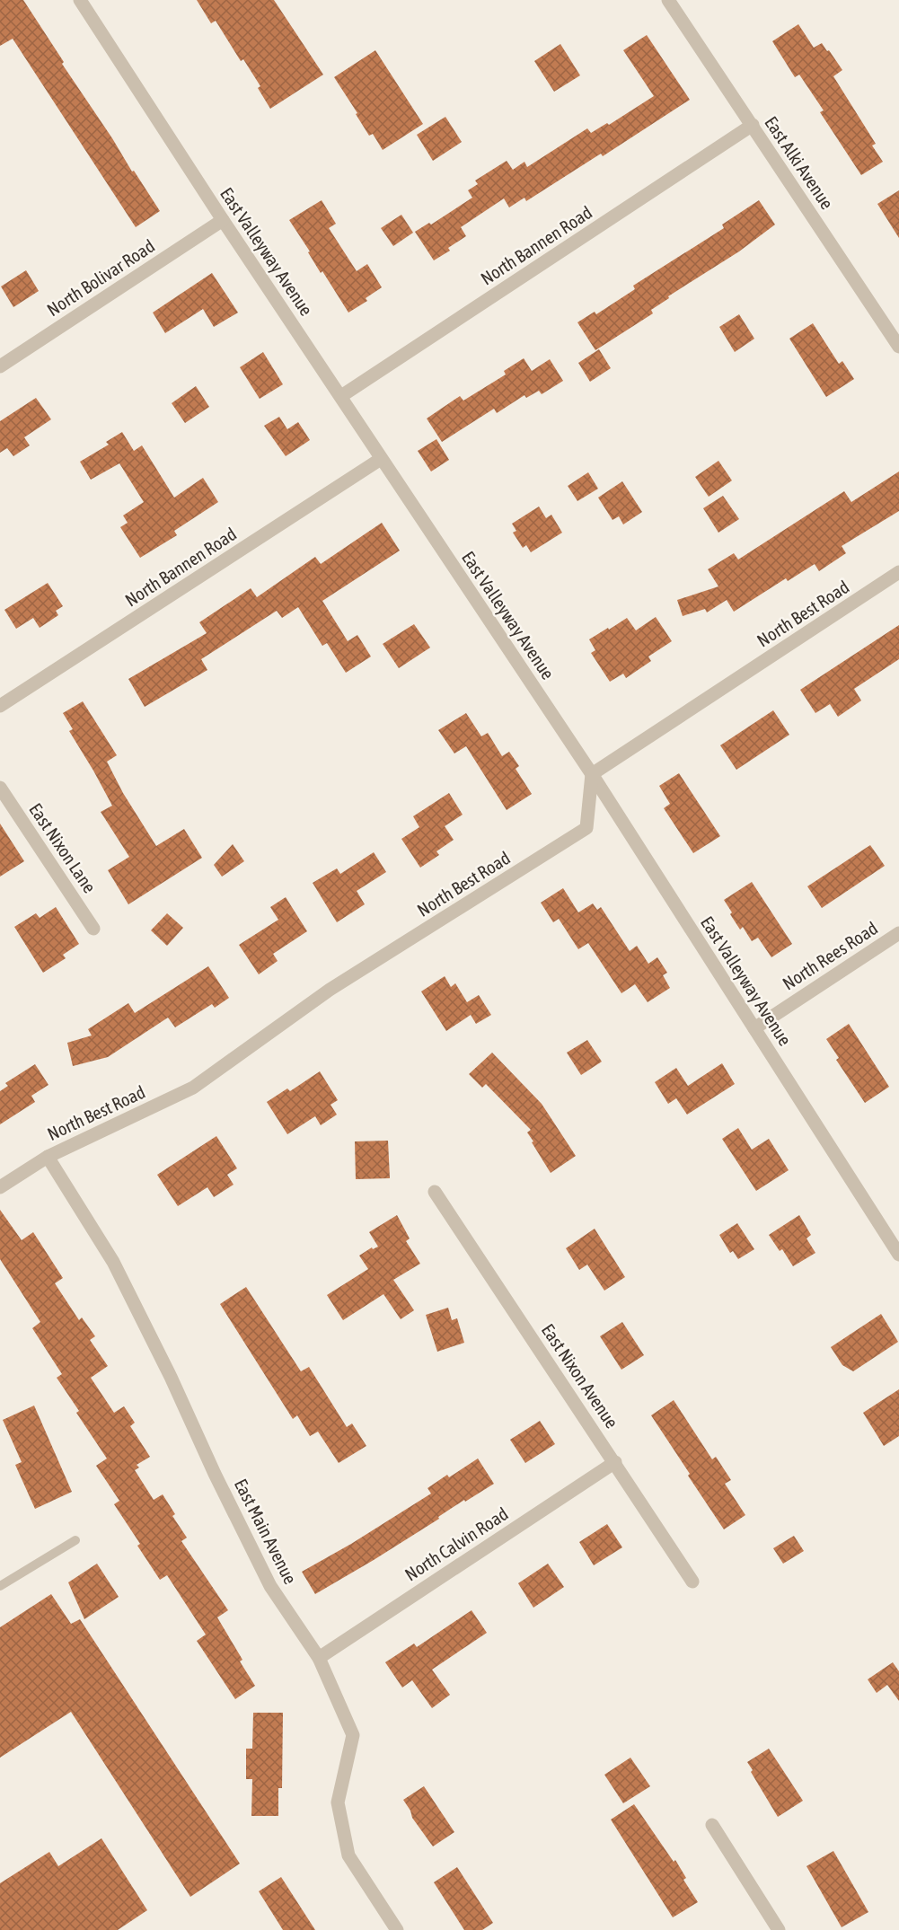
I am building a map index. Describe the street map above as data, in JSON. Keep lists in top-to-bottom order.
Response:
{
  "streets": {
    "street": [
      "East Alki Avenue",
      "North Bannen Road",
      "East Valleyway Avenue",
      "North Bolivar Road",
      "North Best Road",
      "East Nixon Lane",
      "North Rees Road",
      "East Nixon Avenue",
      "East Main Avenue",
      "North Calvin Road"
    ]
  },
  "crossings": [
    ["East Alki Avenue", "North Bannen Road"],
    ["North Bannen Road", "East Valleyway Avenue"],
    ["East Valleyway Avenue", "North Bolivar Road"],
    ["East Valleyway Avenue", "North Best Road"],
    ["East Valleyway Avenue", "North Rees Road"],
    ["North Best Road", "East Main Avenue"],
    ["East Nixon Avenue", "North Calvin Road"],
    ["East Main Avenue", "North Calvin Road"]
  ]
}
